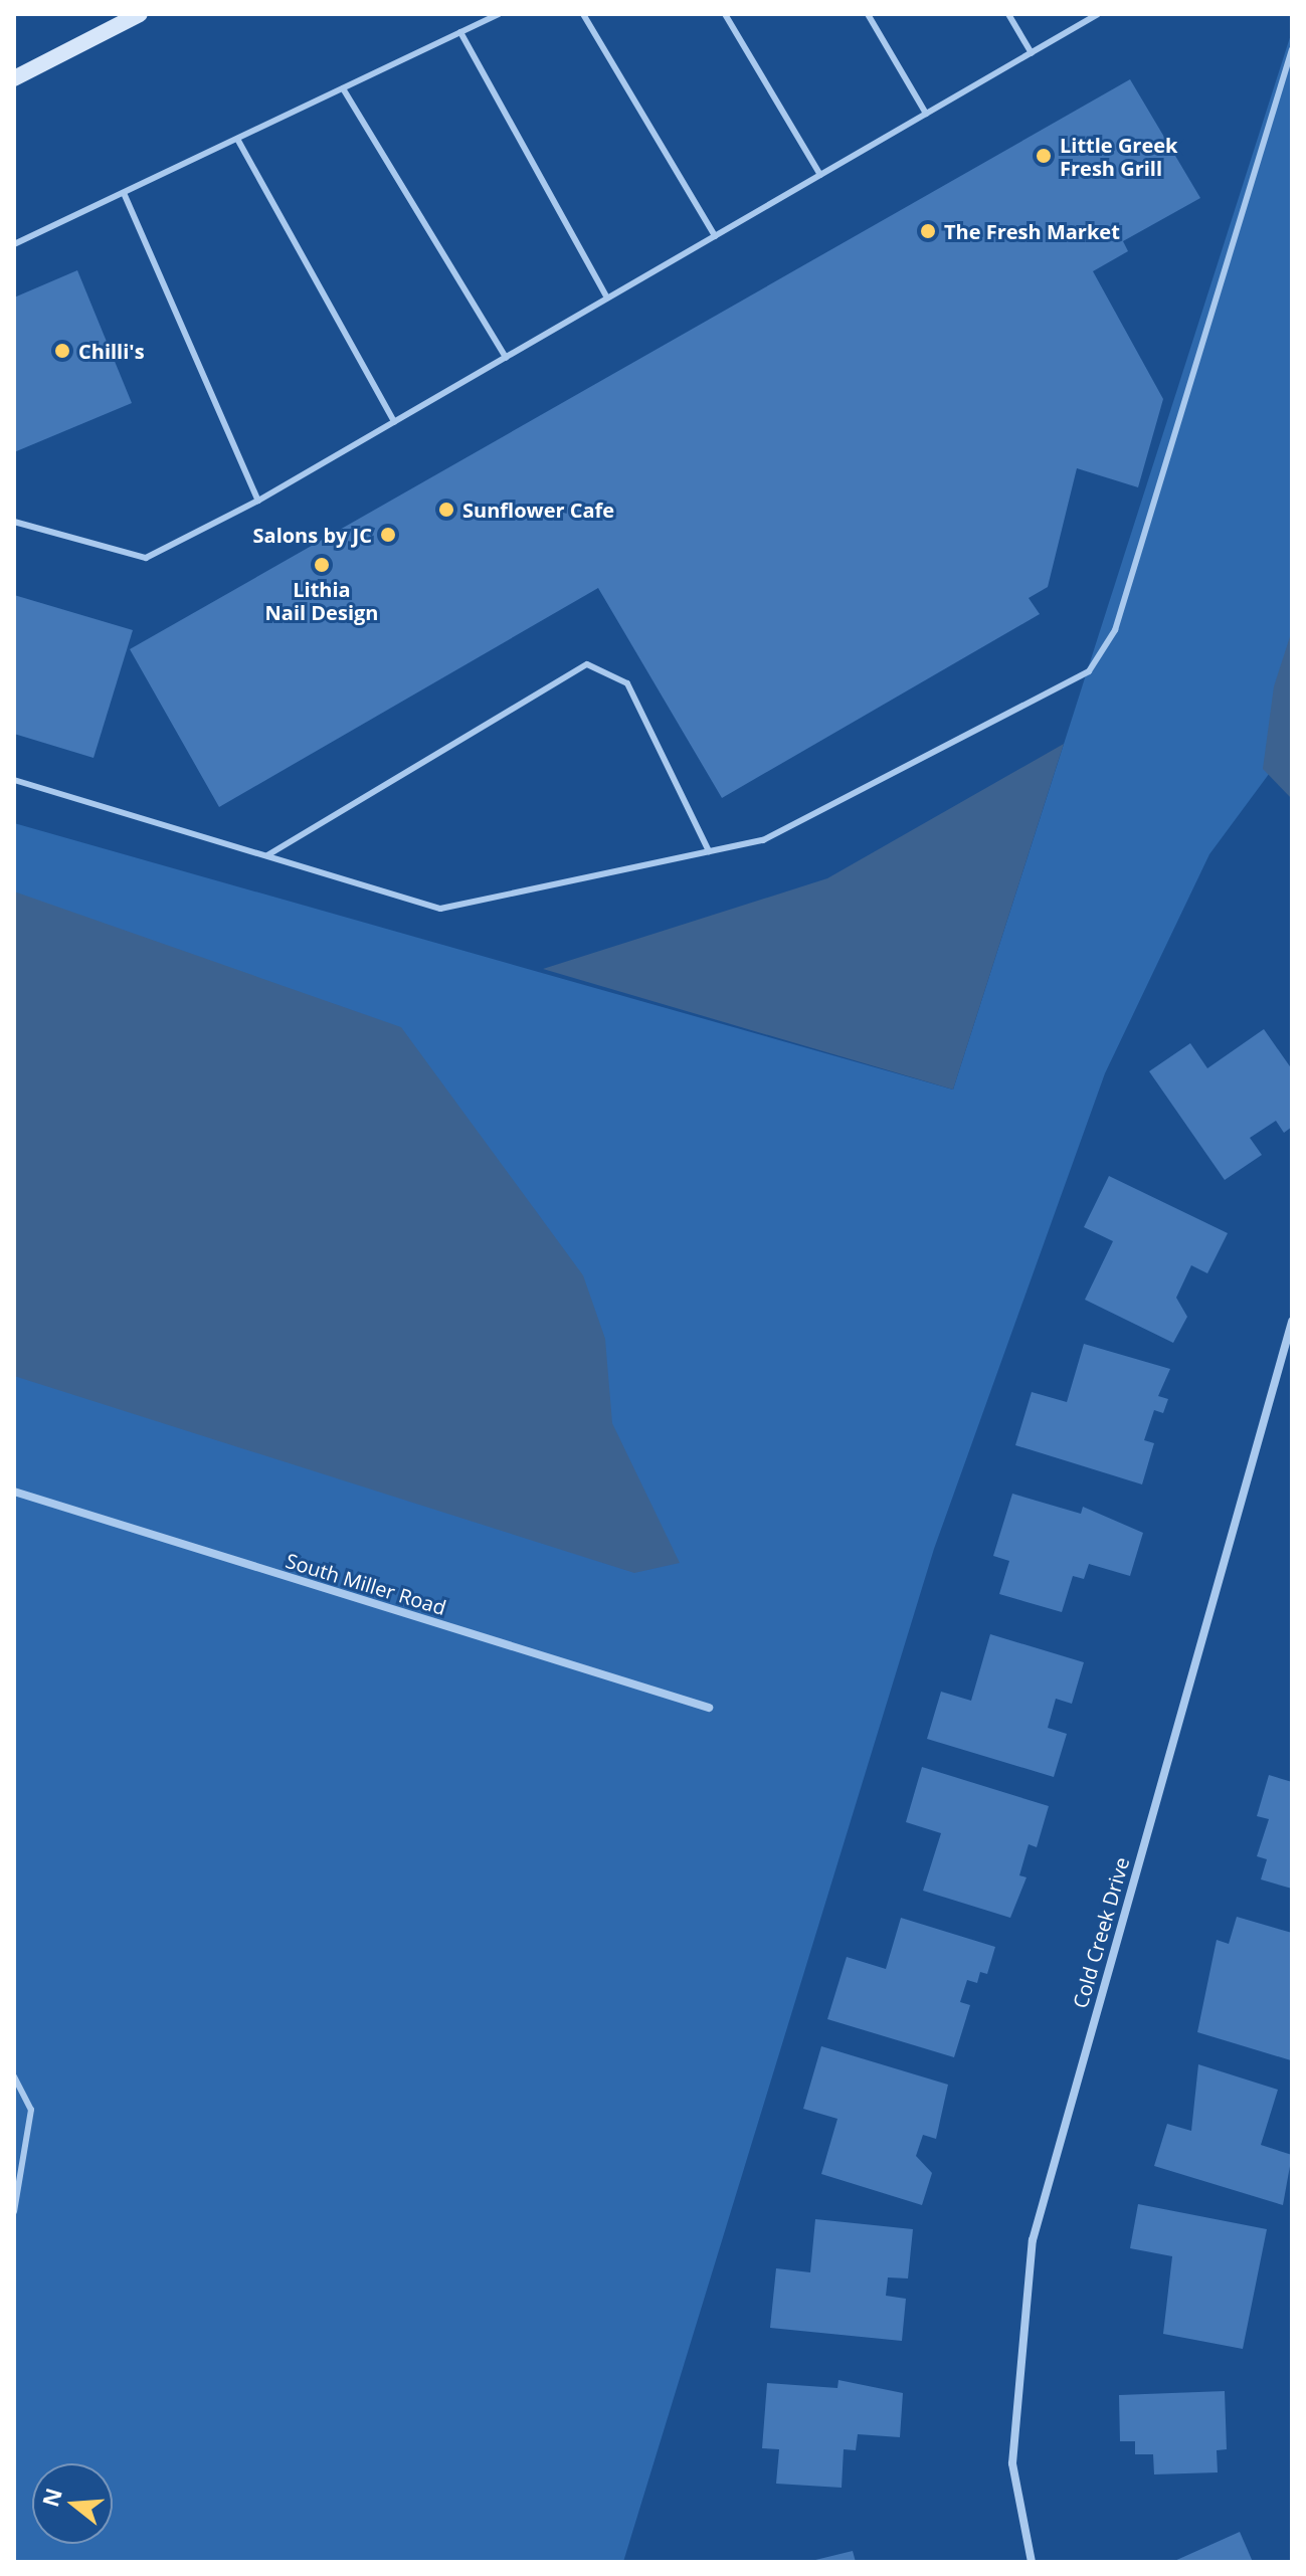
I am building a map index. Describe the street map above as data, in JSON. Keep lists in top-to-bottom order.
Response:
{
  "streets": {
    "street": ["South Miller Road", "Cold Creek Drive"]
  },
  "places": [
    "Little Greek Fresh Grill",
    "The Fresh Market",
    "Chilli's",
    "Sunflower Cafe",
    "Salons by JC",
    "Lithia Nail Design"
  ],
  "north": "left"
}
